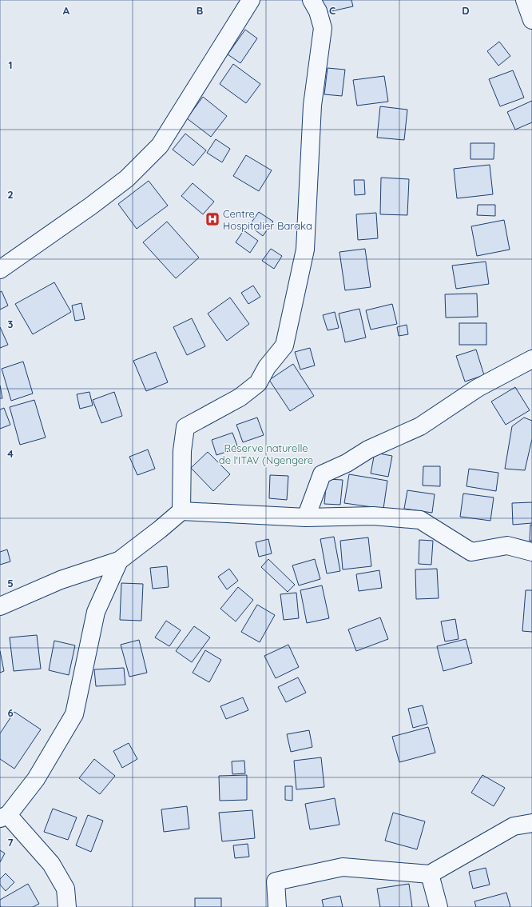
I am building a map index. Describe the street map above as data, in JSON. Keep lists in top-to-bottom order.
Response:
{
  "parks": ["Réserve naturelle de l'ITAV (Ngengere"],
  "places": {
    "hospital": ["Centre Hospitalier Baraka"]
  },
  "grid": {
    "columns": [
      "A",
      "B",
      "C",
      "D"
    ],
    "rows": [
      "1",
      "2",
      "3",
      "4",
      "5",
      "6",
      "7"
    ]
  }
}
